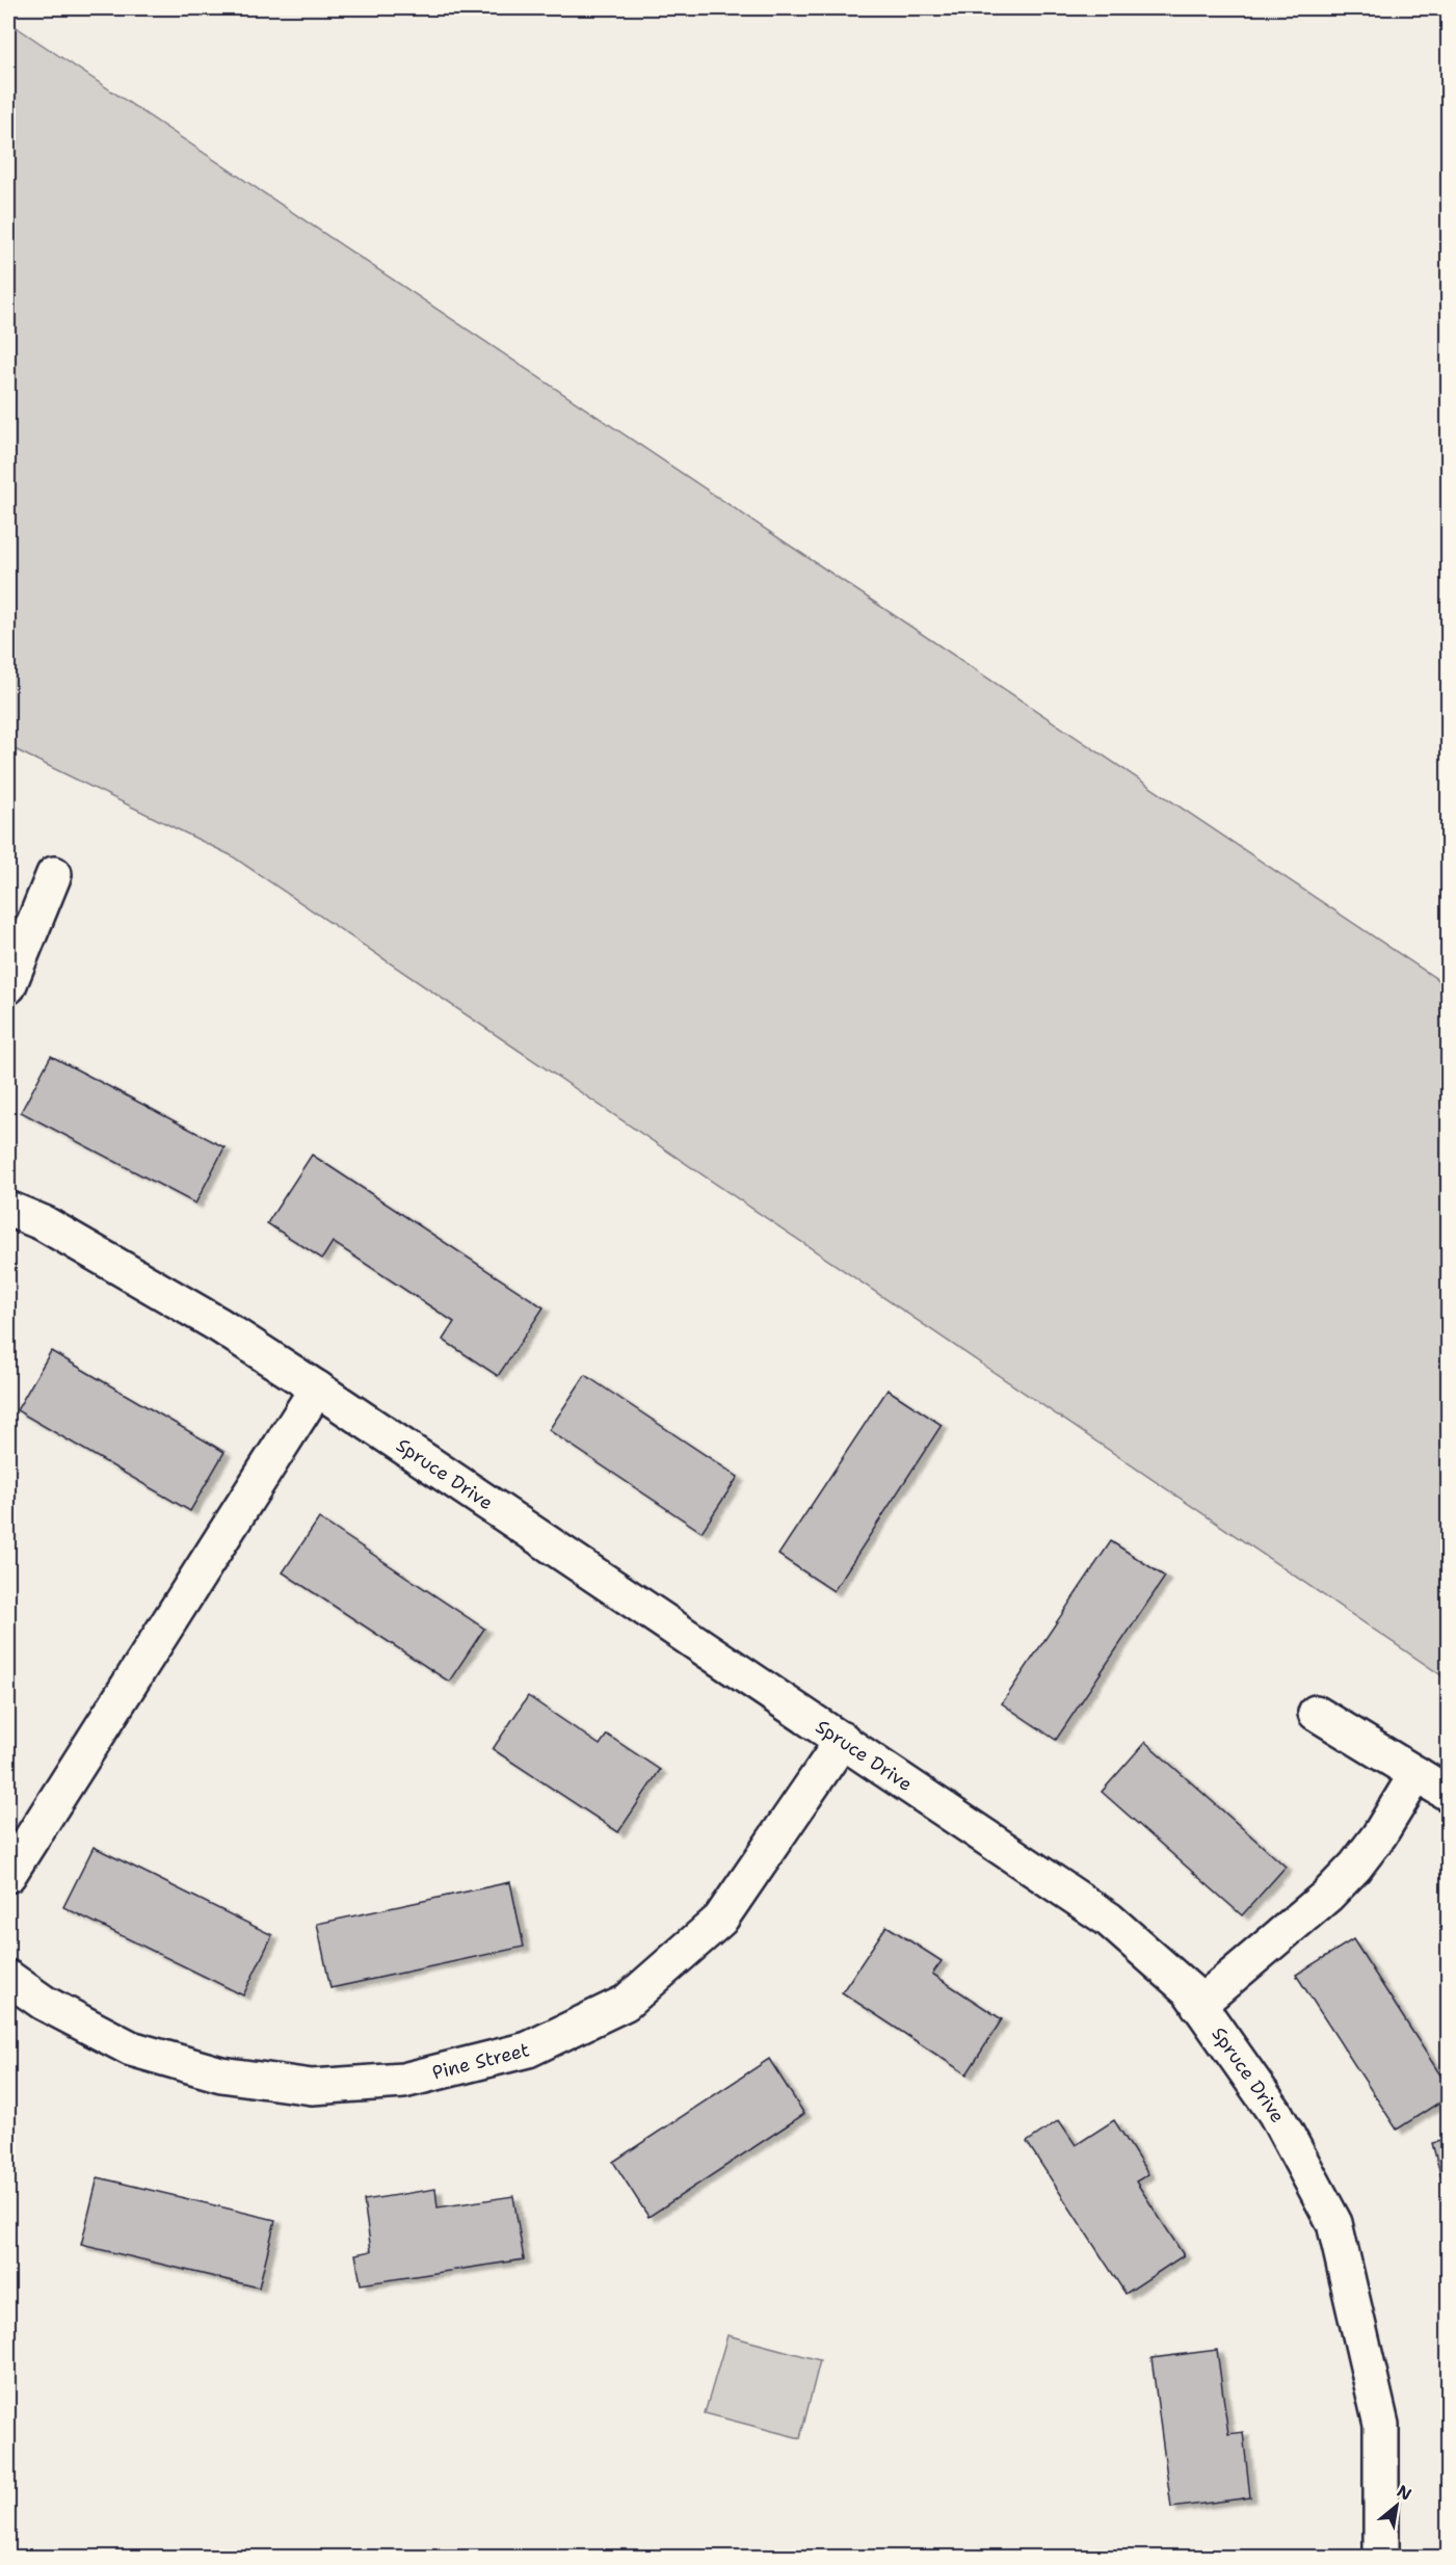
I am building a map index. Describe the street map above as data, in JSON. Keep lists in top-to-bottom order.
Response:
{
  "streets": {
    "street": ["Spruce Drive", "Pine Street"]
  },
  "crossings": [
    ["Spruce Drive", "Pine Street"]
  ],
  "north": "top right"
}
